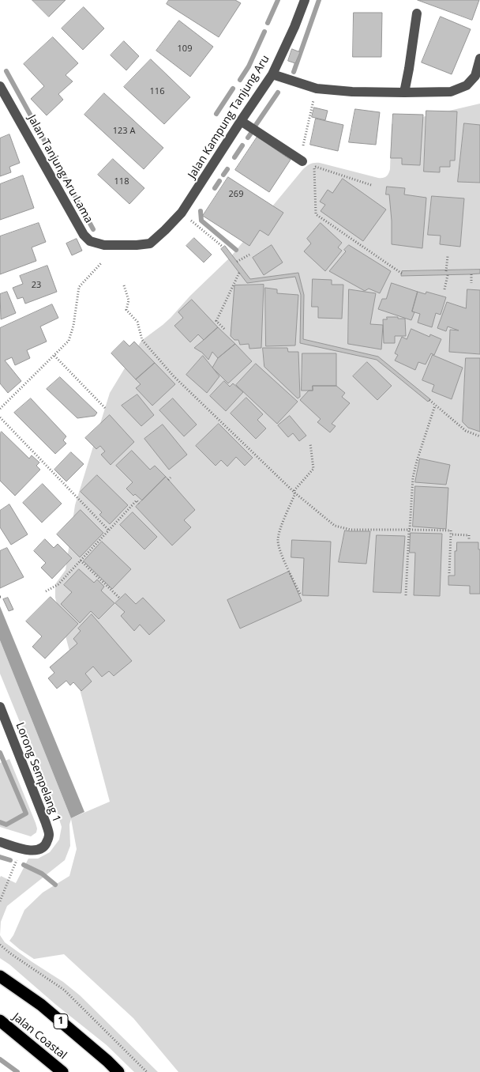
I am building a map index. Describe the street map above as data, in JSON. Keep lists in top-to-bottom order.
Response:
{
  "streets": {
    "highway": ["1", "Jalan Coastal"],
    "street": ["Jalan Kampung Tanjung Aru", "Jalan Tanjung Aru Lama", "Lorong Sempelang 1"]
  },
  "crossings": [
    ["Jalan Kampung Tanjung Aru", "Jalan Tanjung Aru Lama"]
  ],
  "house_numbers": [
    "109",
    "116",
    "123 A",
    "118",
    "269",
    "23"
  ]
}
